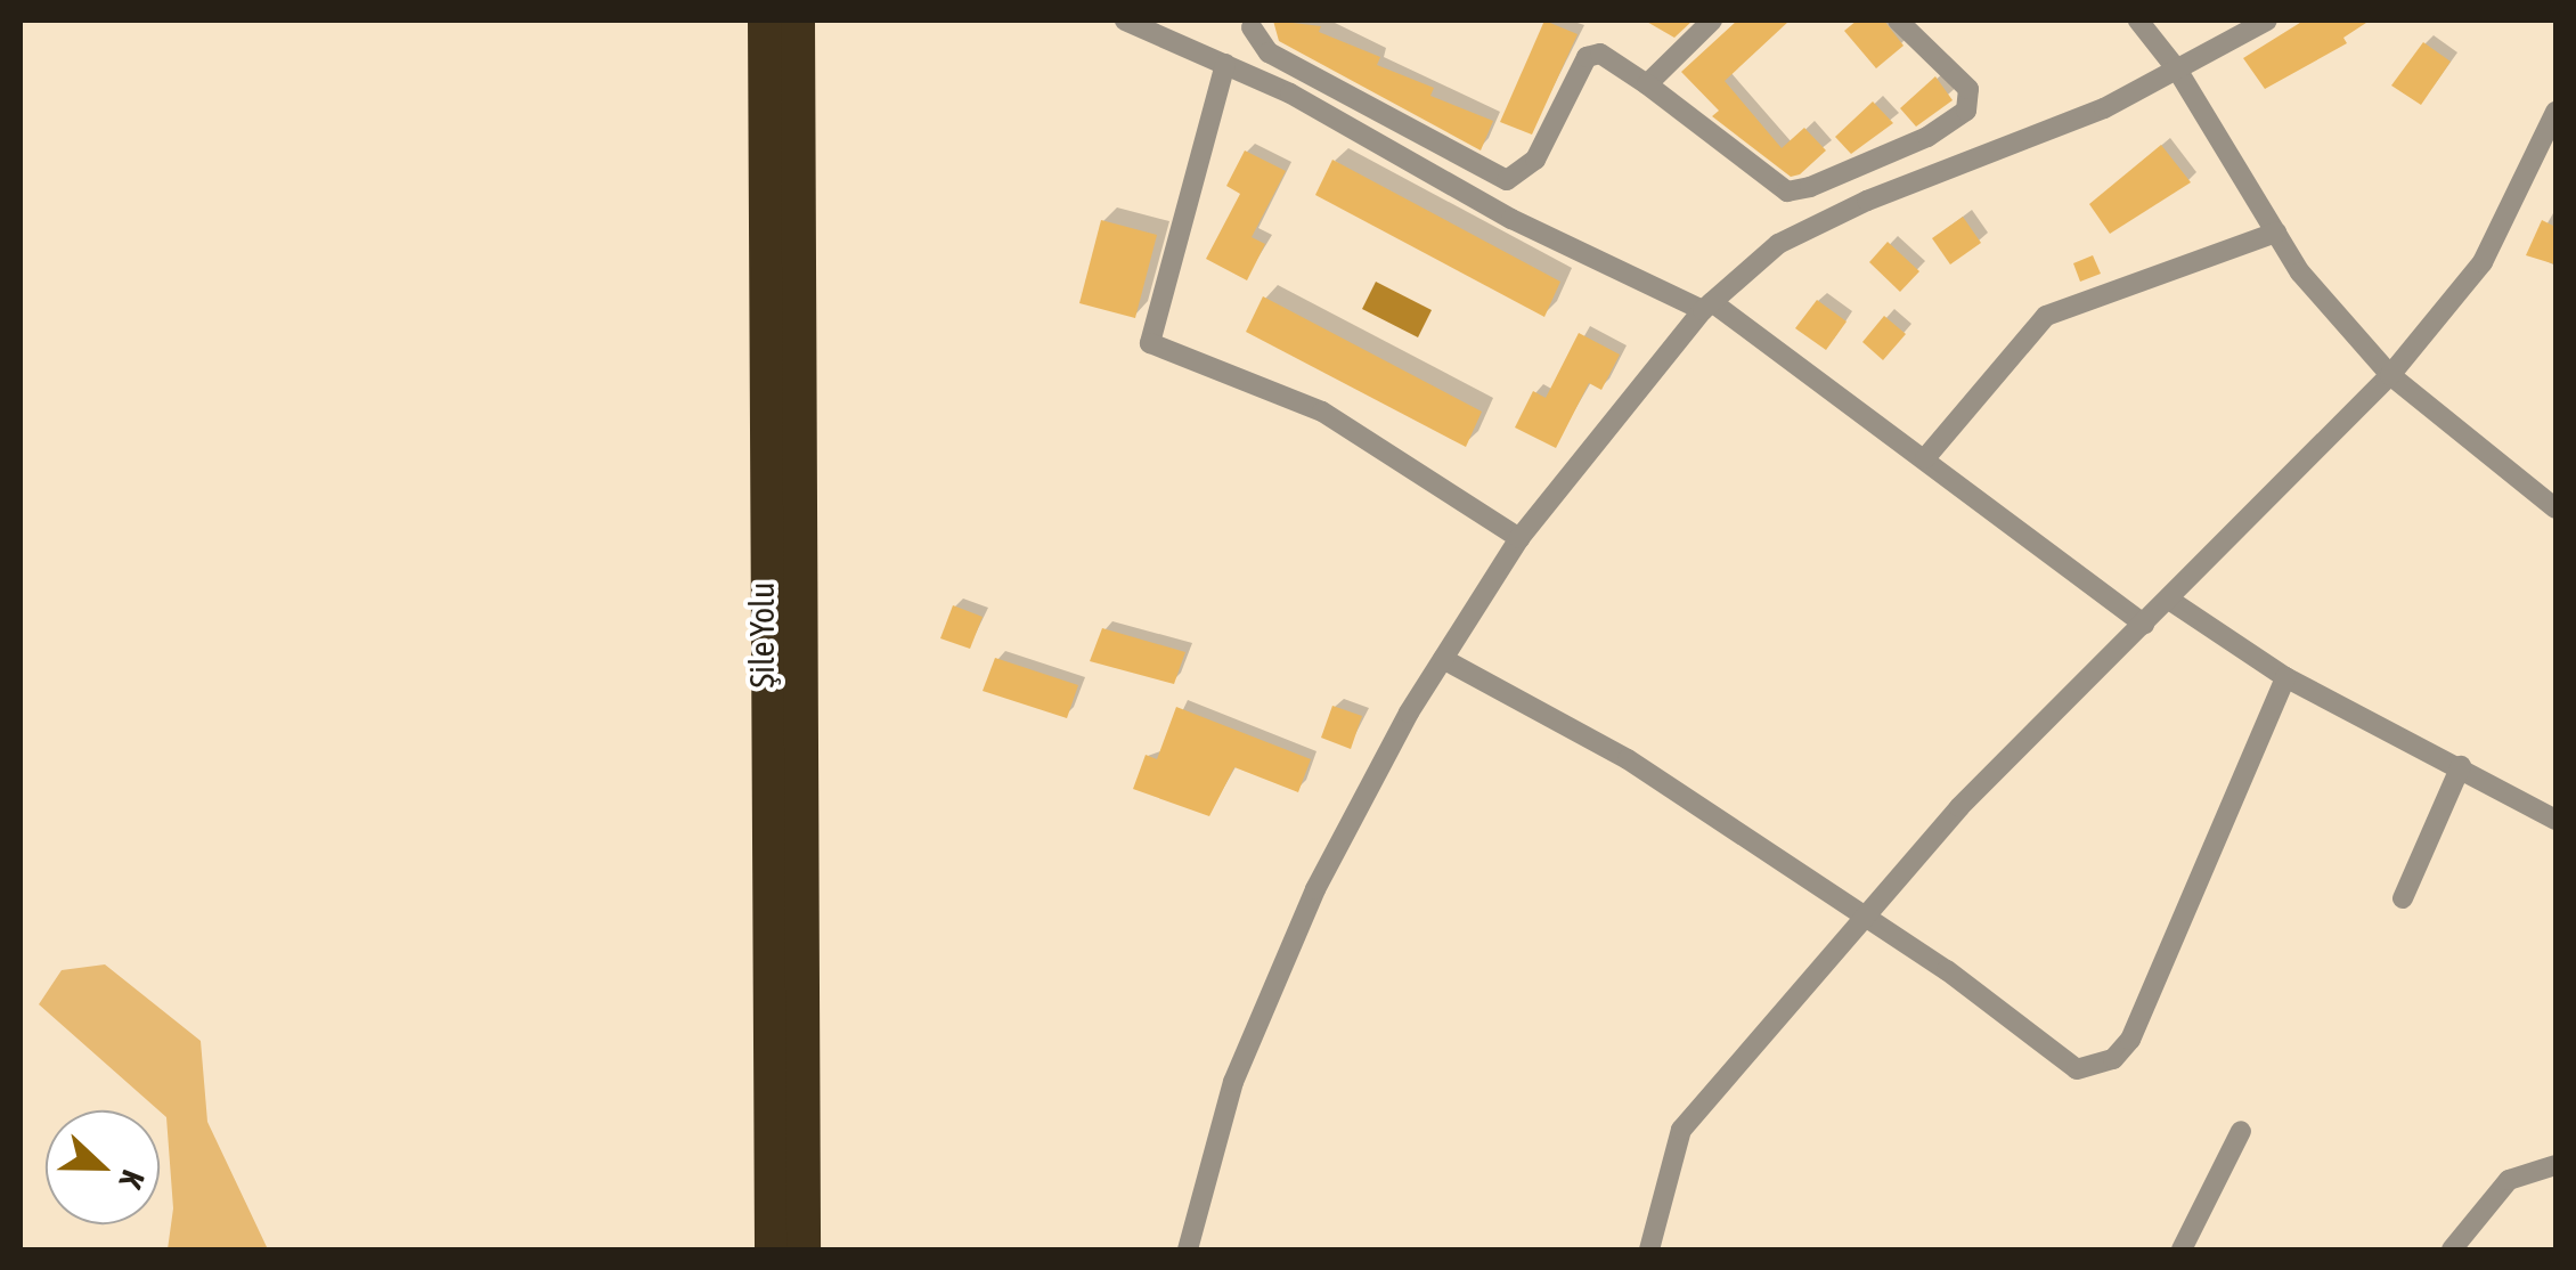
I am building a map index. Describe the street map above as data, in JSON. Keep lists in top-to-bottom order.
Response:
{
  "streets": {
    "highway": ["Şile Yolu"]
  },
  "north": "right"
}
